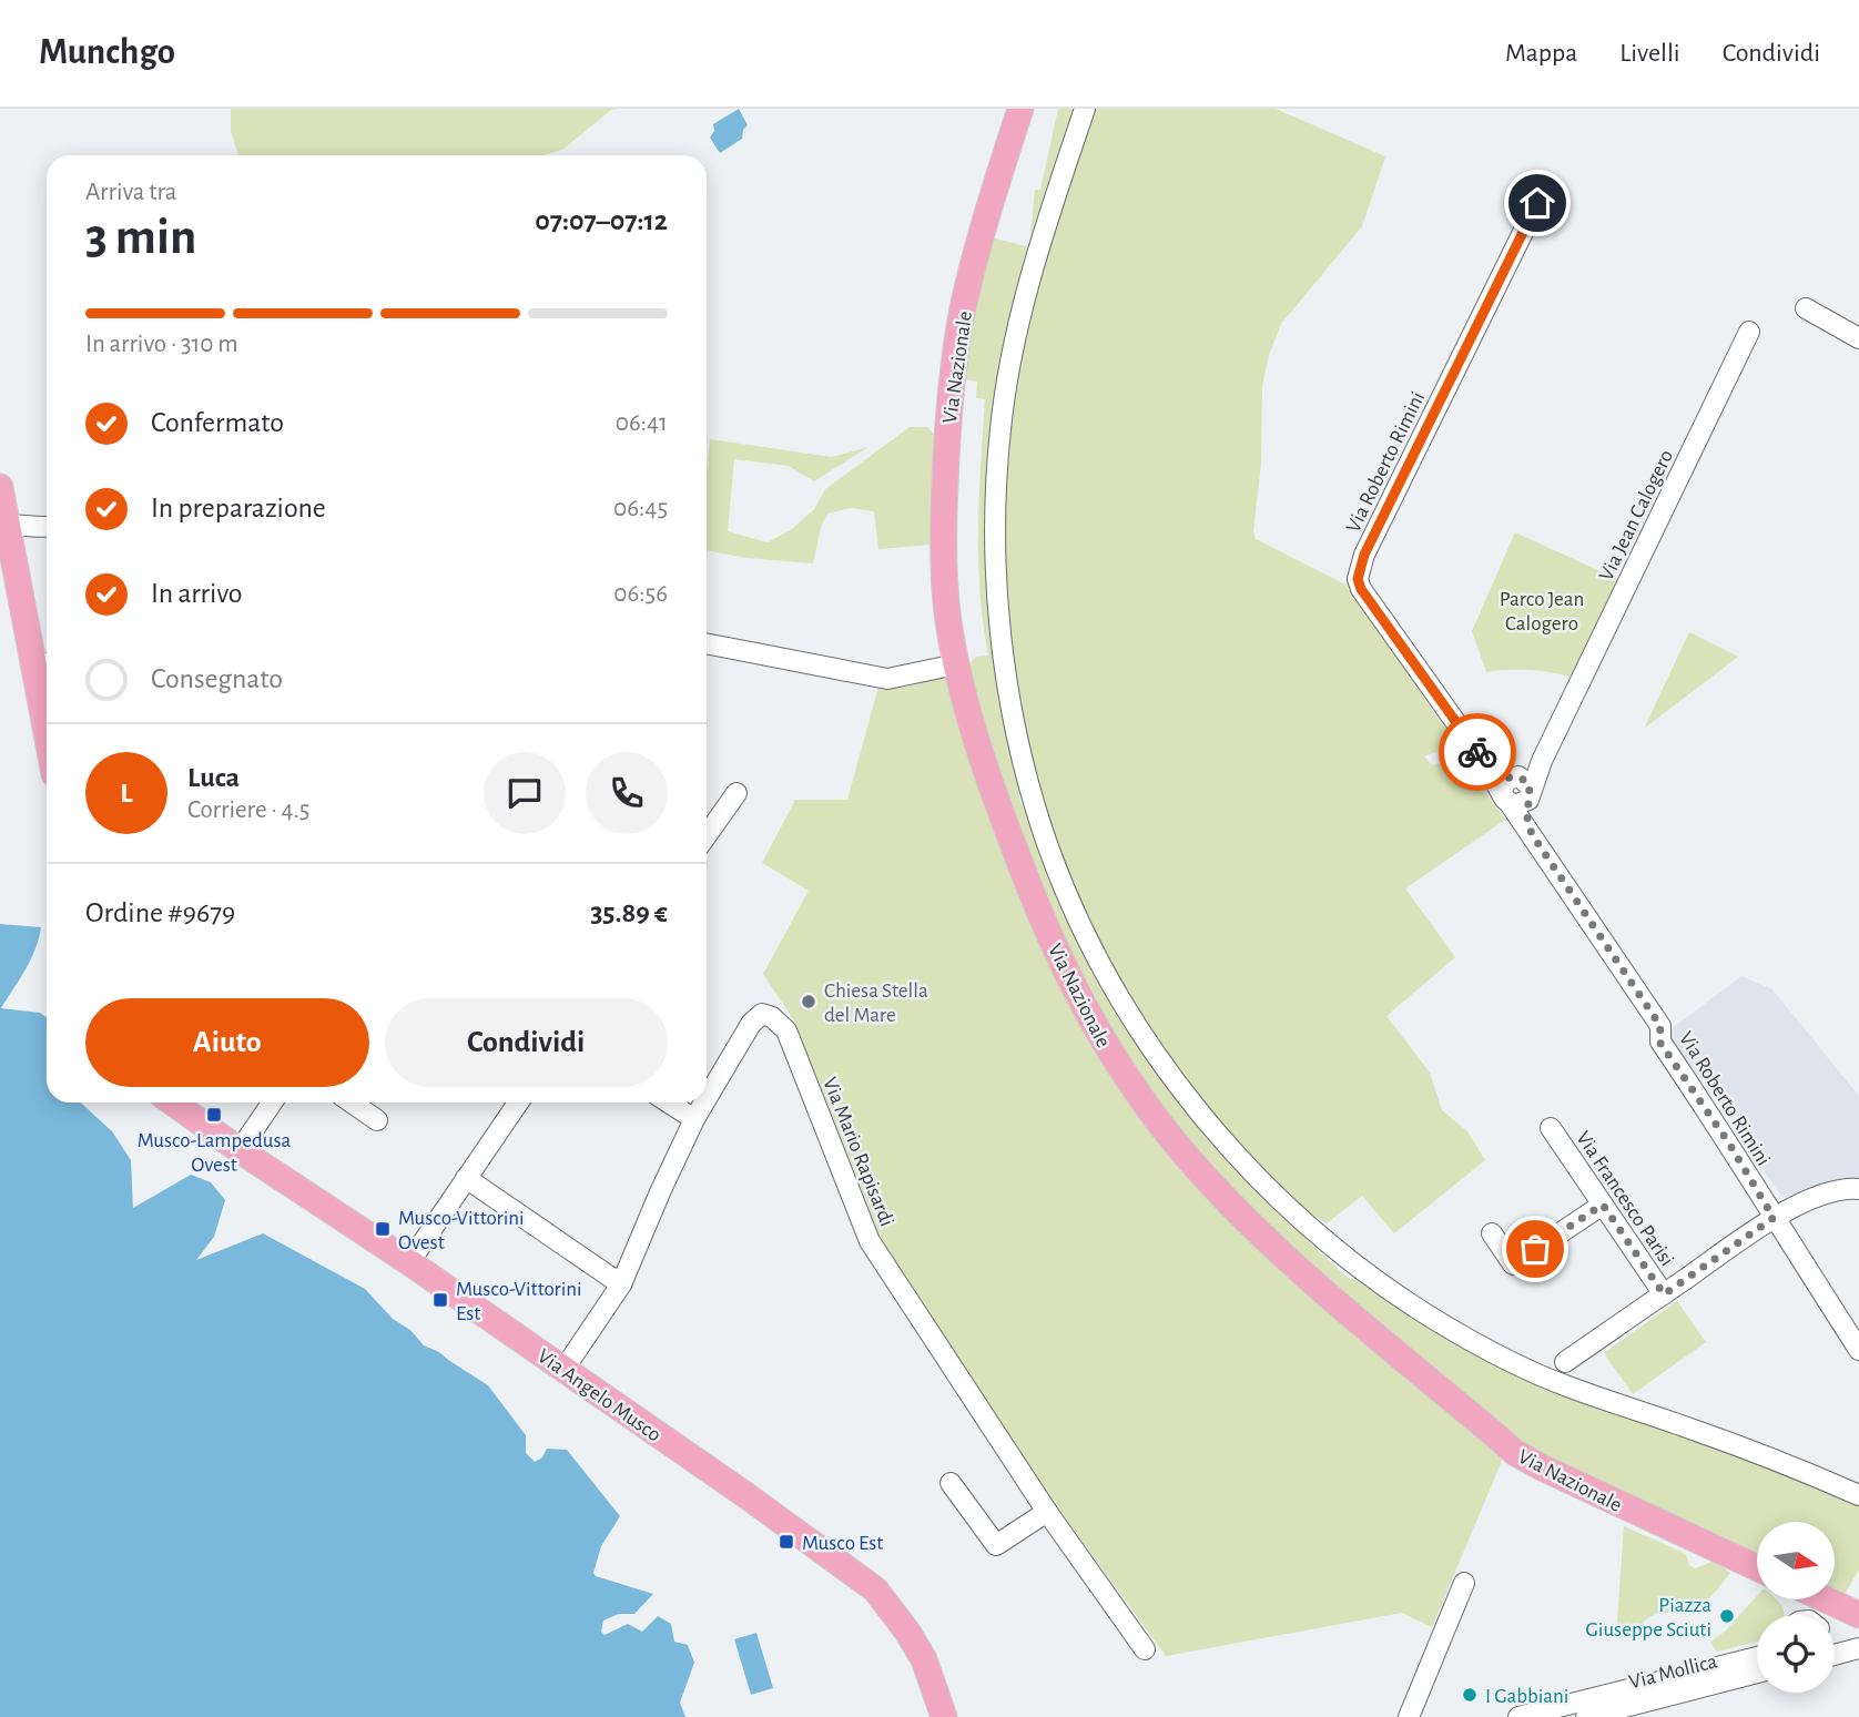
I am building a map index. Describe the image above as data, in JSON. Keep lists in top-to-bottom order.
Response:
{
  "streets": {
    "main road": ["Via Nazionale", "Via Angelo Musco"],
    "street": [
      "Via Roberto Rimini",
      "Via Jean Calogero",
      "Via Mario Rapisardi",
      "Via Francesco Parisi",
      "Via Mollica"
    ]
  },
  "crossings": [
    ["Via Roberto Rimini", "Via Jean Calogero"],
    ["Via Mario Rapisardi", "Via Angelo Musco"]
  ],
  "parks": ["Parco Jean Calogero"],
  "places": {
    "other": ["Chiesa Stella del Mare", "Piazza Giuseppe Sciuti", "I Gabbiani"],
    "transit": [
      "Musco-Lampedusa Ovest",
      "Musco-Vittorini Ovest",
      "Musco-Vittorini Est",
      "Musco Est"
    ]
  },
  "north": "right",
  "page": {
    "header": "Munchgo",
    "nav": ["Mappa", "Livelli", "Condividi"],
    "heading": ["3 min", "Arriva tra", "07:07–07:12"],
    "panel": [
      "Luca",
      "Corriere · 4.5",
      "Ordine #9679",
      "35.89 €"
    ],
    "bar": "In arrivo · 310 m",
    "list": [
      ["Confermato", "06:41"],
      ["In preparazione", "06:45"],
      ["In arrivo", "06:56"],
      "Consegnato"
    ],
    "round": "L",
    "buttons": ["Aiuto", "Condividi"]
  }
}
